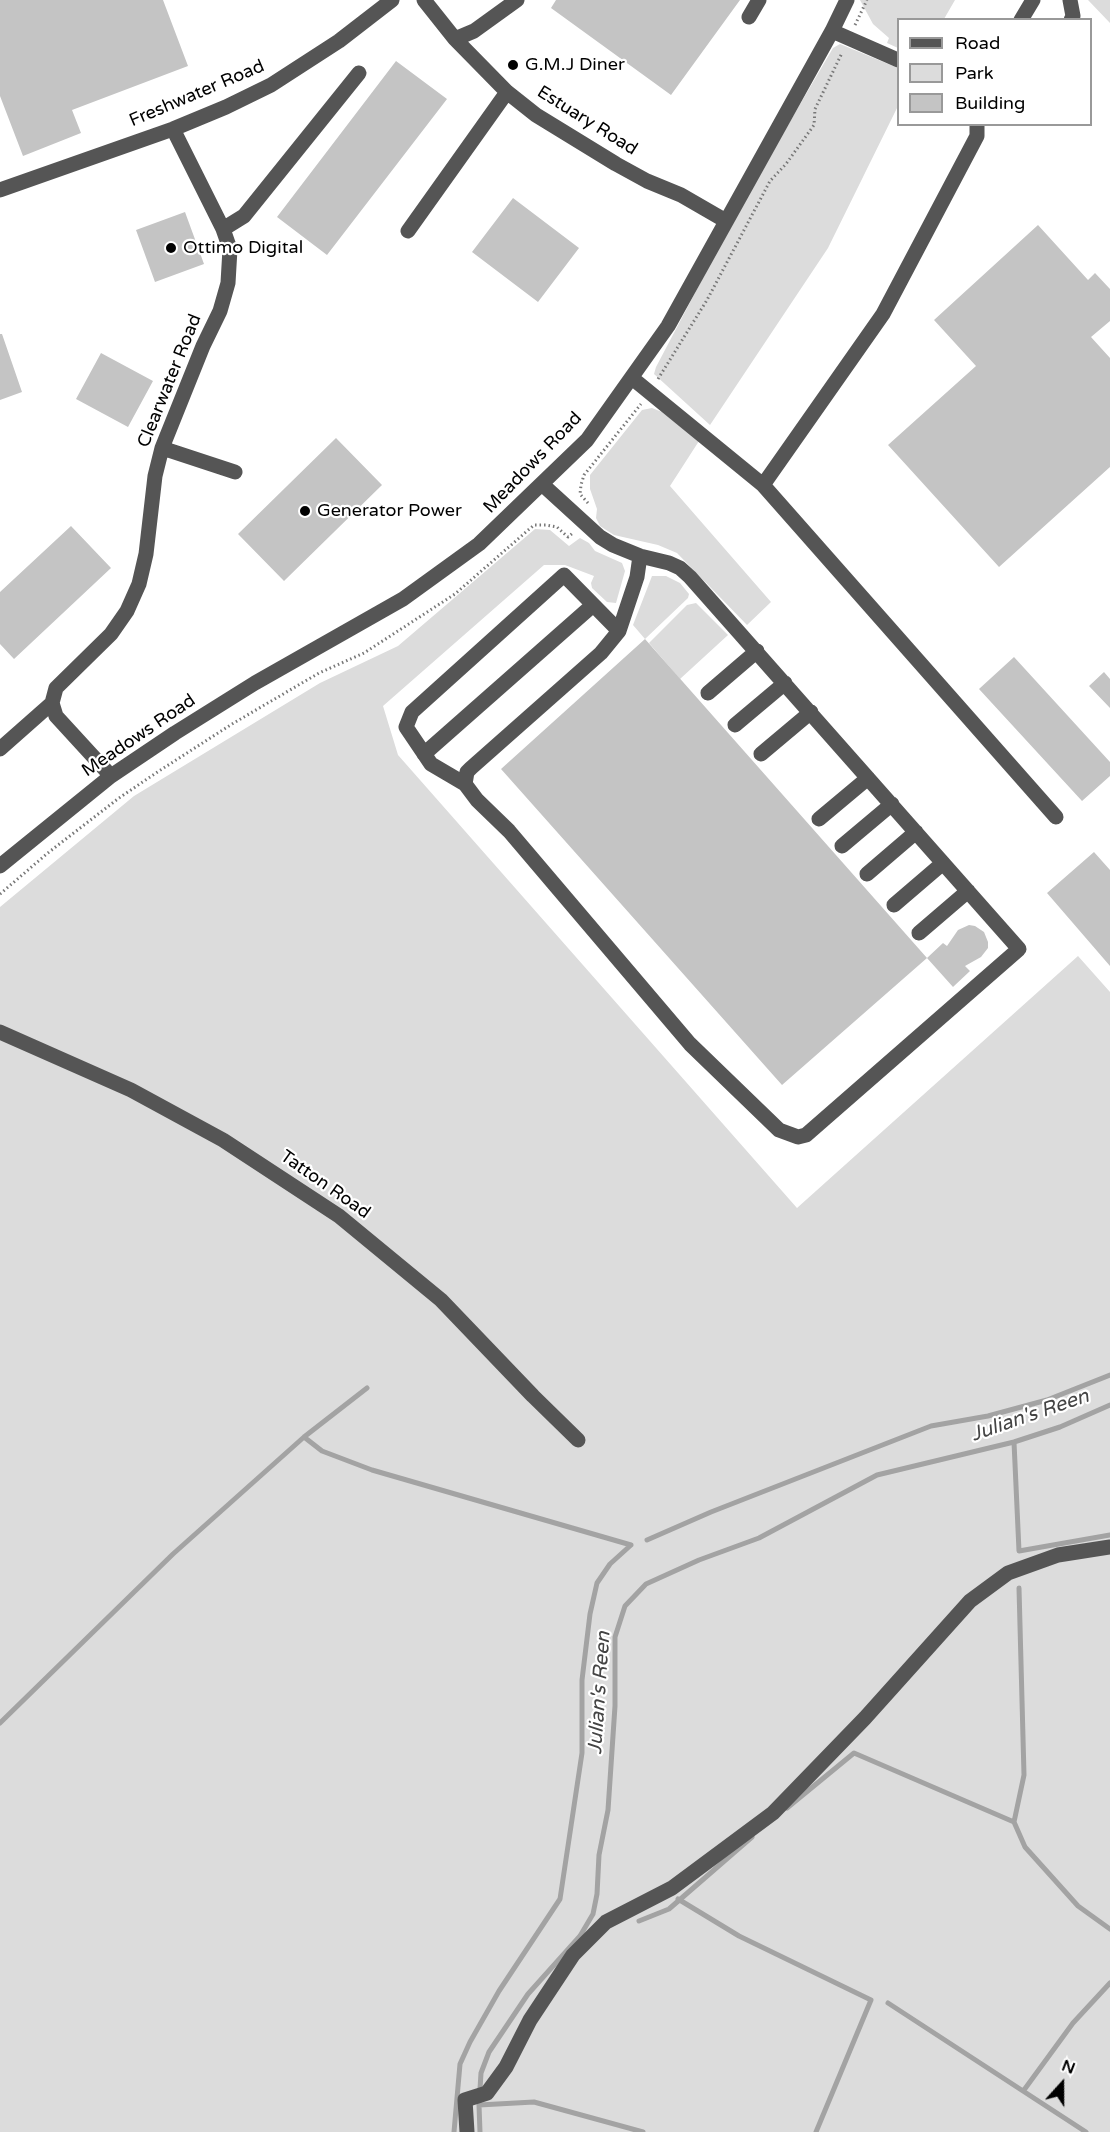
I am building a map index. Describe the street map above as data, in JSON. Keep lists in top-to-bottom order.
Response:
{
  "streets": {
    "street": [
      "Freshwater Road",
      "Estuary Road",
      "Clearwater Road",
      "Meadows Road",
      "Tatton Road"
    ]
  },
  "crossings": [
    ["Freshwater Road", "Clearwater Road"],
    ["Estuary Road", "Meadows Road"]
  ],
  "water": ["Julian's Reen"],
  "places": ["G.M.J Diner", "Ottimo Digital", "Generator Power"],
  "legend": ["Road", "Park", "Building"],
  "north": "top"
}
